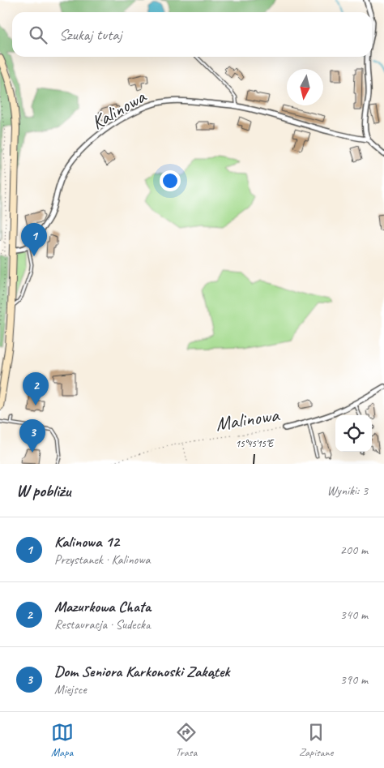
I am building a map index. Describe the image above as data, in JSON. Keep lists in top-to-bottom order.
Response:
{
  "streets": {
    "street": ["Kalinowa", "Malinowa"]
  },
  "north": "bottom",
  "page": {
    "search": "Szukaj tutaj",
    "pins": ["1", "2", "3"],
    "heading": ["W pobliżu", "Wyniki: 3"],
    "list": [
      {
        "mark": "1",
        "name": "Kalinowa 12",
        "note": "Przystanek · Kalinowa",
        "value": "200 m"
      },
      {
        "mark": "2",
        "name": "Mazurkowa Chata",
        "note": "Restauracja · Sudecka",
        "value": "340 m"
      },
      {
        "mark": "3",
        "name": "Dom Seniora Karkonoski Zakątek",
        "note": "Miejsce",
        "value": "390 m"
      }
    ],
    "nav": ["Mapa", "Trasa", "Zapisane"]
  },
  "coordinates": ["15°45'15\"E"]
}
